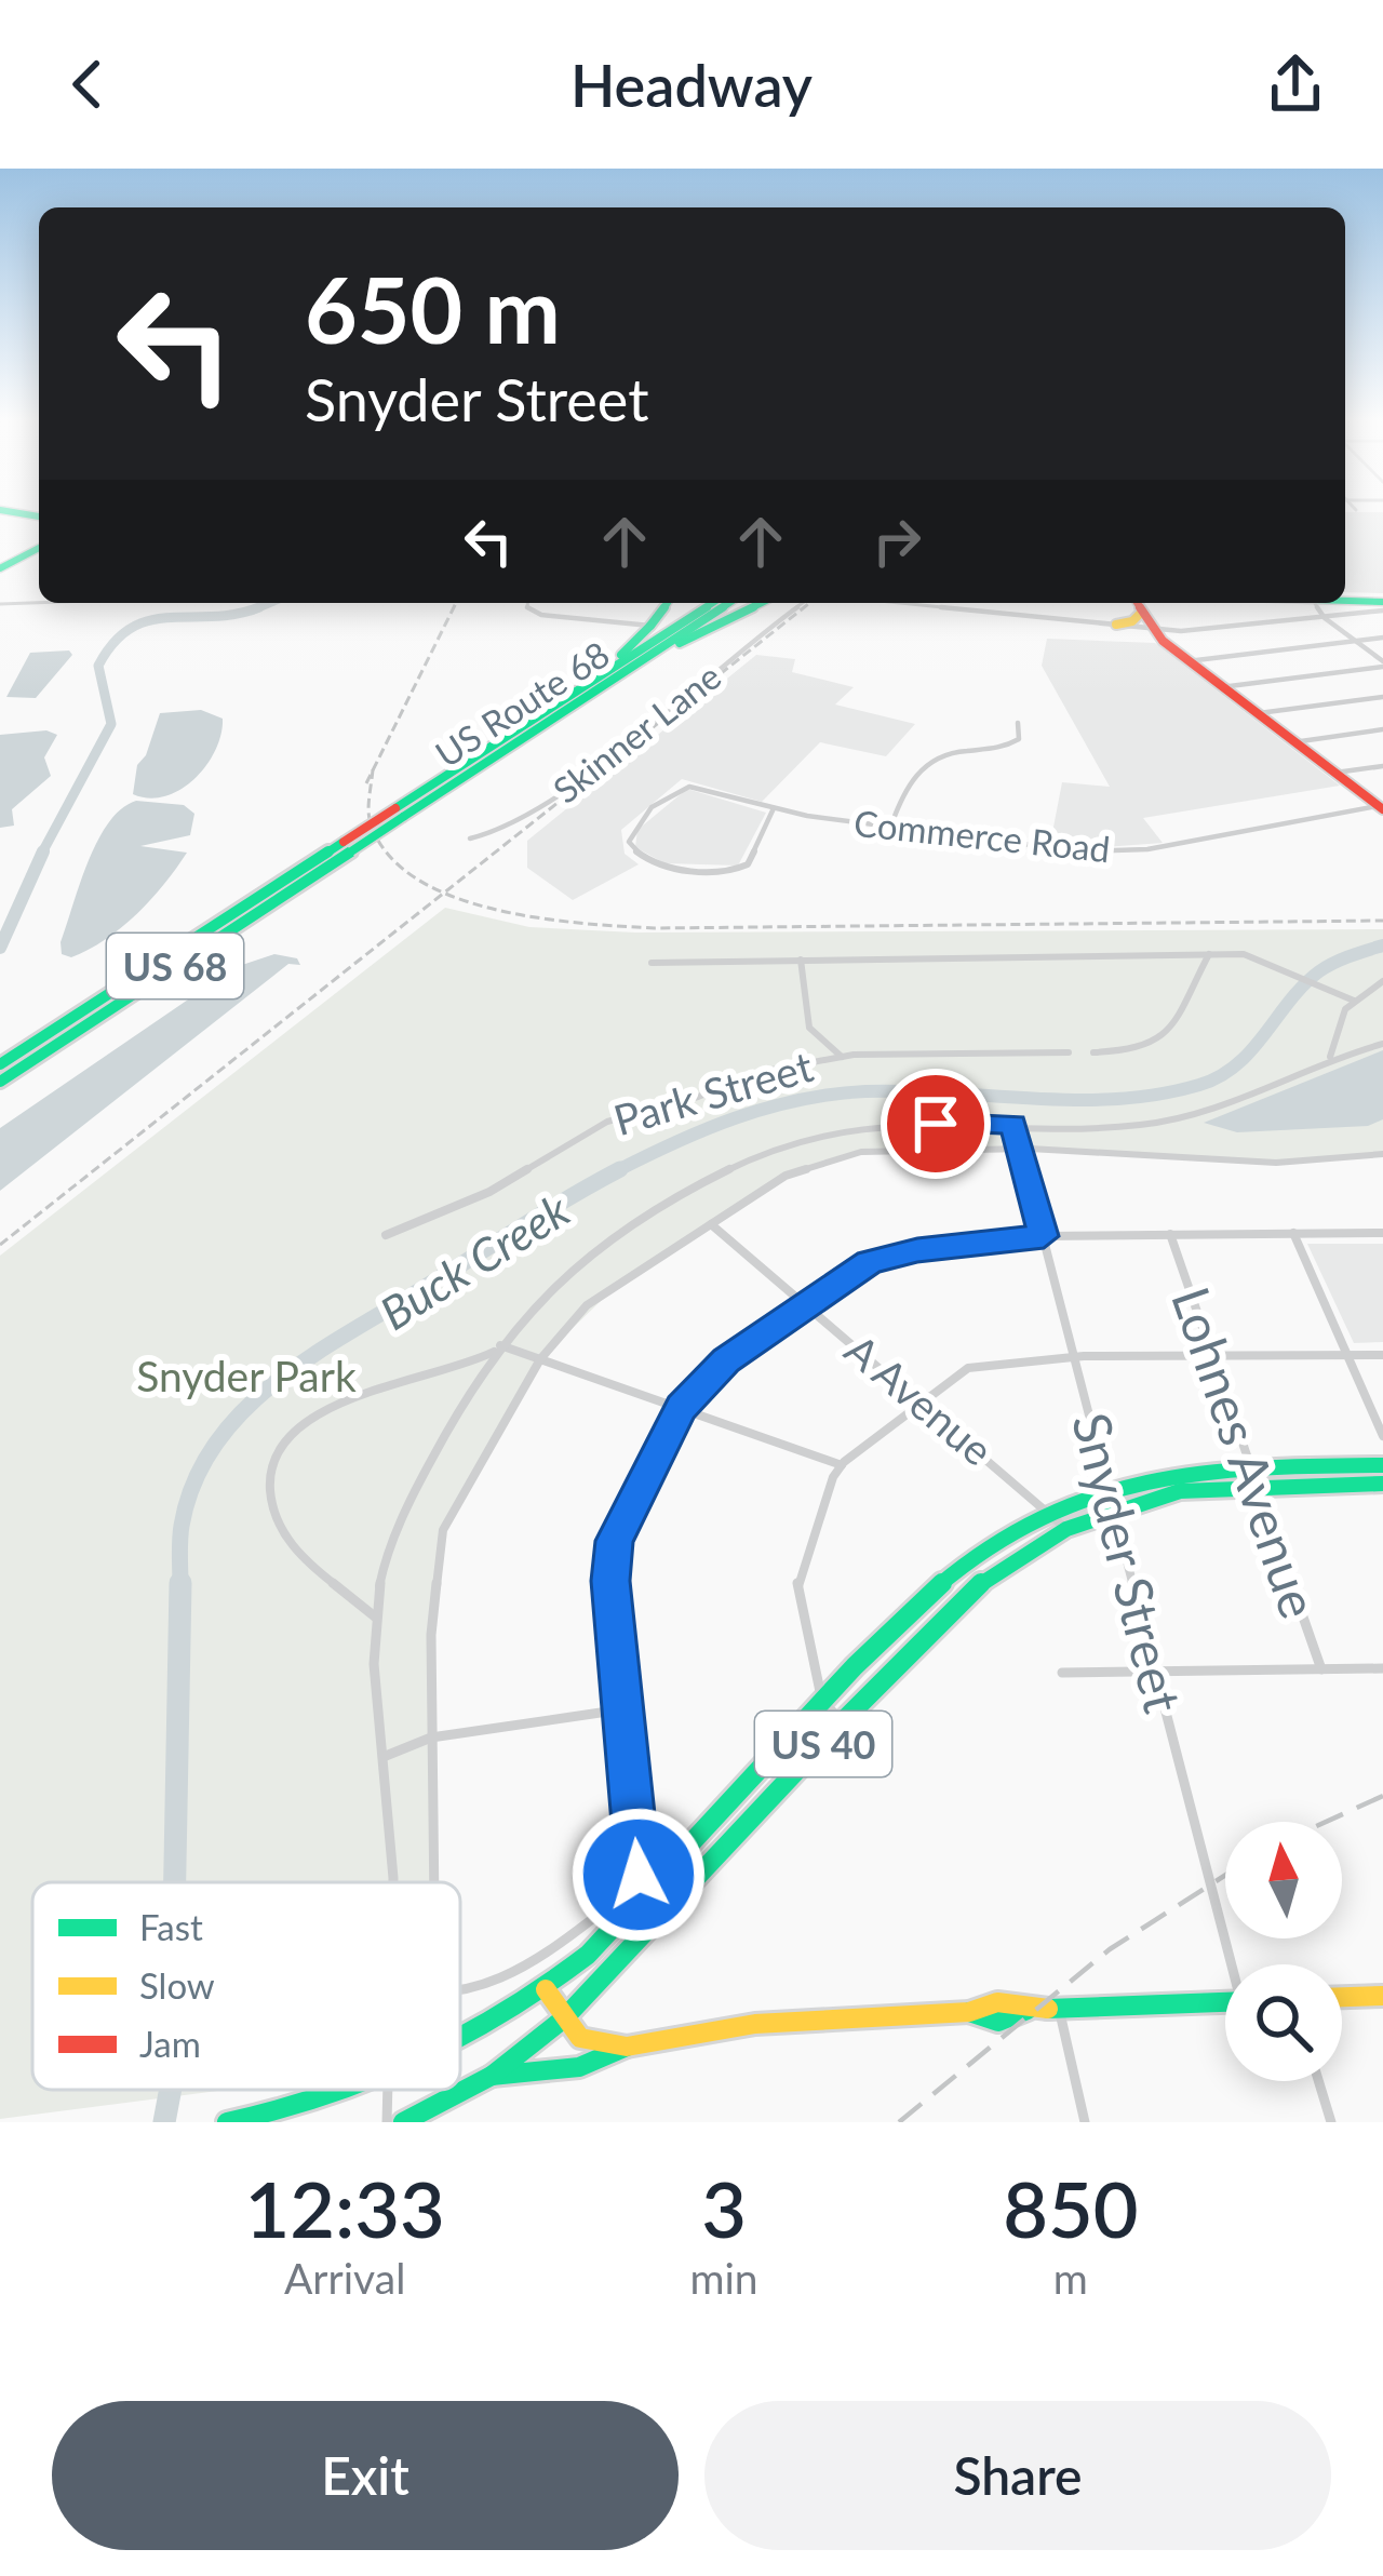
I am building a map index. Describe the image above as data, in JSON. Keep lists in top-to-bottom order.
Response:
{
  "streets": {
    "main road": ["US Route 68", "US 68", "US 40"],
    "street": [
      "Skinner Lane",
      "Commerce Road",
      "Park Street",
      "A Avenue",
      "Lohnes Avenue",
      "Snyder Street"
    ]
  },
  "crossings": [
    ["US Route 68", "US 68"],
    ["A Avenue", "US 40"],
    ["Lohnes Avenue", "US 40"],
    ["Snyder Street", "US 40"]
  ],
  "water": ["Buck Creek"],
  "parks": ["Snyder Park"],
  "legend": ["Fast", "Slow", "Jam"],
  "north": "top",
  "page": {
    "header": "Headway",
    "turn": ["650 m", "Snyder Street"],
    "eta": [
      "12:33",
      "Arrival",
      "3",
      "min",
      "850",
      "m"
    ],
    "buttons": ["Exit", "Share"]
  }
}
